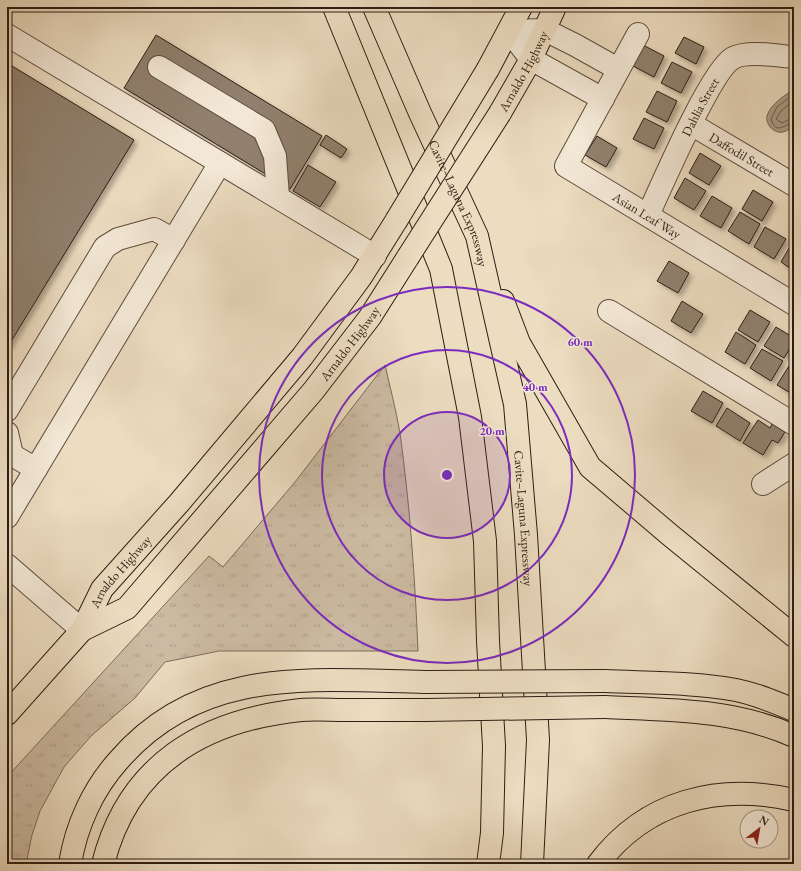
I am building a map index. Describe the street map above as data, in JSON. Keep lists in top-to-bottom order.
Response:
{
  "streets": {
    "main road": ["Arnaldo Highway", "Cavite–Laguna Expressway"],
    "street": ["Dahlia Street", "Daffodil Street", "Asian Leaf Way"]
  },
  "crossings": [
    ["Dahlia Street", "Daffodil Street"],
    ["Dahlia Street", "Asian Leaf Way"]
  ],
  "north": "top right",
  "rings": ["60 m", "40 m", "20 m"]
}
